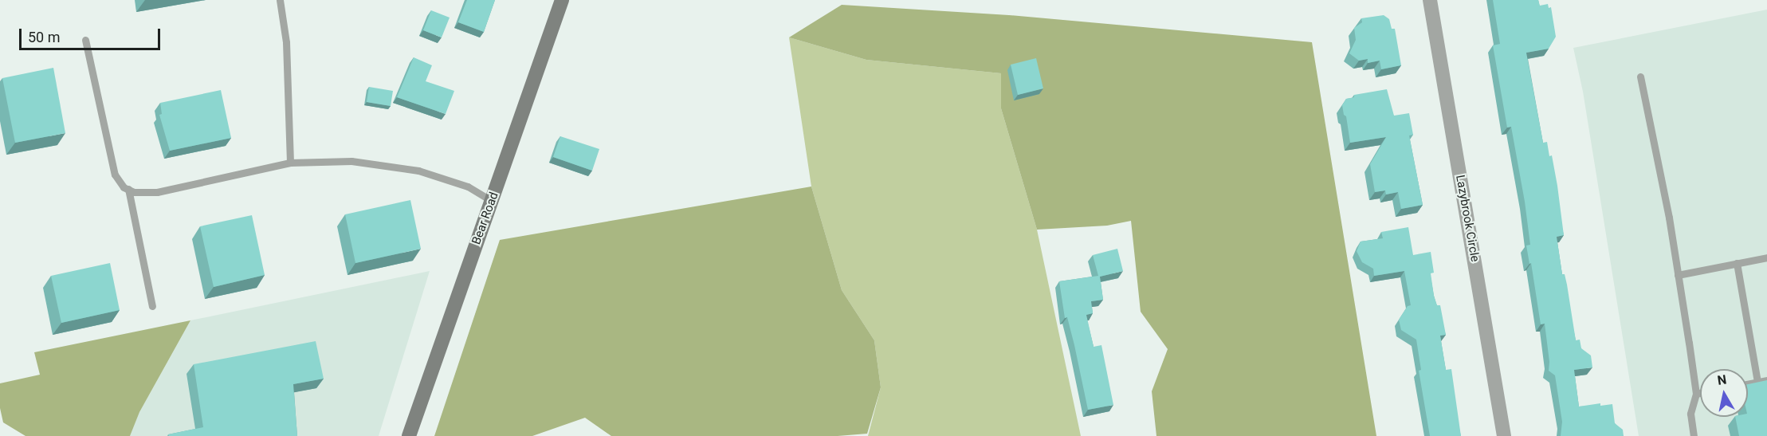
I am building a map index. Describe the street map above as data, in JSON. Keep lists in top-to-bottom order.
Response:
{
  "streets": {
    "street": ["Bear Road", "Lazybrook Circle"]
  },
  "scale_bar": "50 m",
  "north": "top"
}
